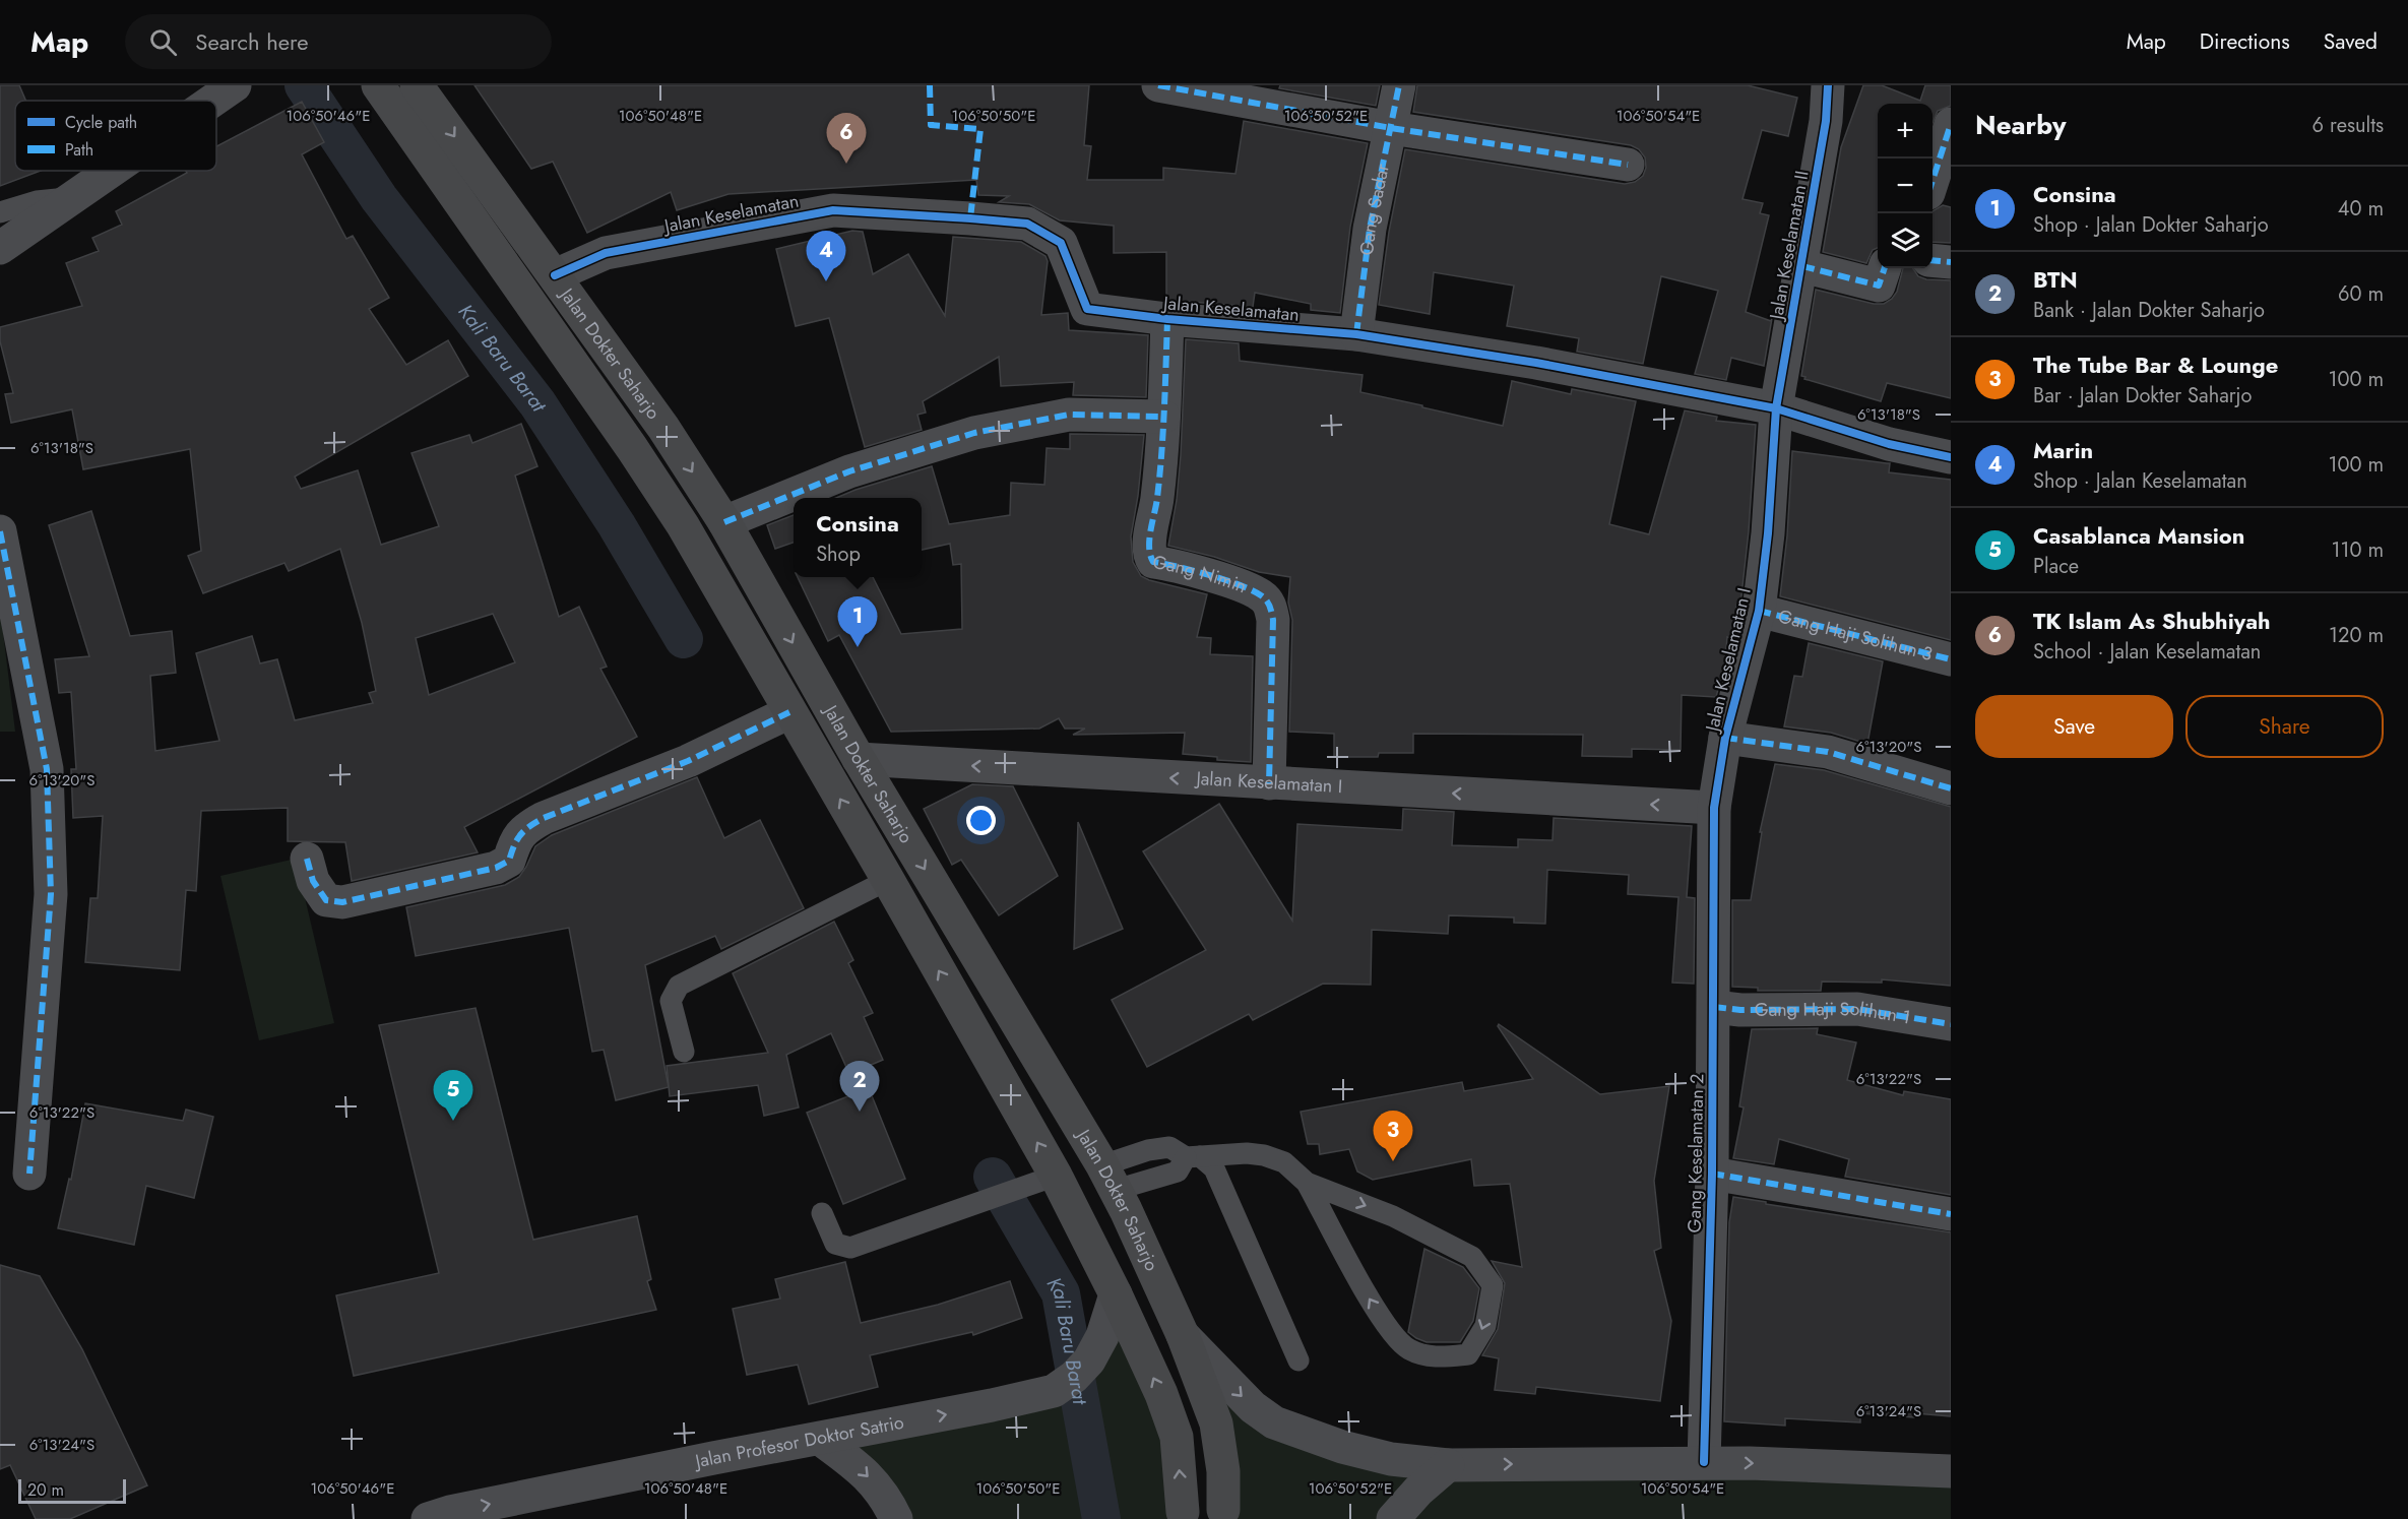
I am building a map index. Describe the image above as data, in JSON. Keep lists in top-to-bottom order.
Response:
{
  "streets": {
    "main road": ["Jalan Dokter Saharjo"],
    "street": [
      "Gang Sadar",
      "Jalan Keselamatan",
      "Jalan Keselamatan II",
      "Gang Nimin",
      "Gang Haji Solihun 3",
      "Jalan Keselamatan I",
      "Gang Haji Solihun 1",
      "Gang Keselamatan 2",
      "Jalan Profesor Doktor Satrio"
    ]
  },
  "crossings": [
    ["Gang Sadar", "Jalan Keselamatan"],
    ["Jalan Keselamatan", "Jalan Keselamatan II"],
    ["Jalan Keselamatan", "Jalan Dokter Saharjo"],
    ["Jalan Keselamatan", "Gang Nimin"],
    ["Jalan Keselamatan", "Jalan Keselamatan I"],
    ["Jalan Keselamatan II", "Jalan Keselamatan I"],
    ["Jalan Dokter Saharjo", "Jalan Keselamatan I"],
    ["Jalan Dokter Saharjo", "Jalan Profesor Doktor Satrio"],
    ["Gang Nimin", "Jalan Keselamatan I"],
    ["Gang Haji Solihun 3", "Jalan Keselamatan I"],
    ["Jalan Keselamatan I", "Gang Keselamatan 2"],
    ["Gang Haji Solihun 1", "Gang Keselamatan 2"]
  ],
  "one_way": ["Jalan Keselamatan I", "Jalan Profesor Doktor Satrio"],
  "water": ["Kali Baru Barat"],
  "legend": ["Cycle path", "Path"],
  "scale_bar": "20 m",
  "page": {
    "header": "Map",
    "search": "Search here",
    "nav": ["Map", "Directions", "Saved"],
    "heading": ["Nearby", "6 results"],
    "map_buttons": ["+", "−"],
    "pins": [
      "6",
      "4",
      "1",
      "2",
      "5",
      "3"
    ],
    "list": [
      {
        "mark": "1",
        "name": "Consina",
        "note": "Shop · Jalan Dokter Saharjo",
        "value": "40 m"
      },
      {
        "mark": "2",
        "name": "BTN",
        "note": "Bank · Jalan Dokter Saharjo",
        "value": "60 m"
      },
      {
        "mark": "3",
        "name": "The Tube Bar & Lounge",
        "note": "Bar · Jalan Dokter Saharjo",
        "value": "100 m"
      },
      {
        "mark": "4",
        "name": "Marin",
        "note": "Shop · Jalan Keselamatan",
        "value": "100 m"
      },
      {
        "mark": "5",
        "name": "Casablanca Mansion",
        "note": "Place",
        "value": "110 m"
      },
      {
        "mark": "6",
        "name": "TK Islam As Shubhiyah",
        "note": "School · Jalan Keselamatan",
        "value": "120 m"
      }
    ],
    "popup": ["Consina", "Shop"],
    "buttons": ["Save", "Share"],
    "scale": "20 m"
  },
  "coordinates": [
    "106°50'46\"E",
    "106°50'48\"E",
    "106°50'50\"E",
    "106°50'52\"E",
    "106°50'54\"E",
    "6°13'18\"S",
    "6°13'20\"S",
    "6°13'22\"S",
    "6°13'24\"S"
  ]
}
